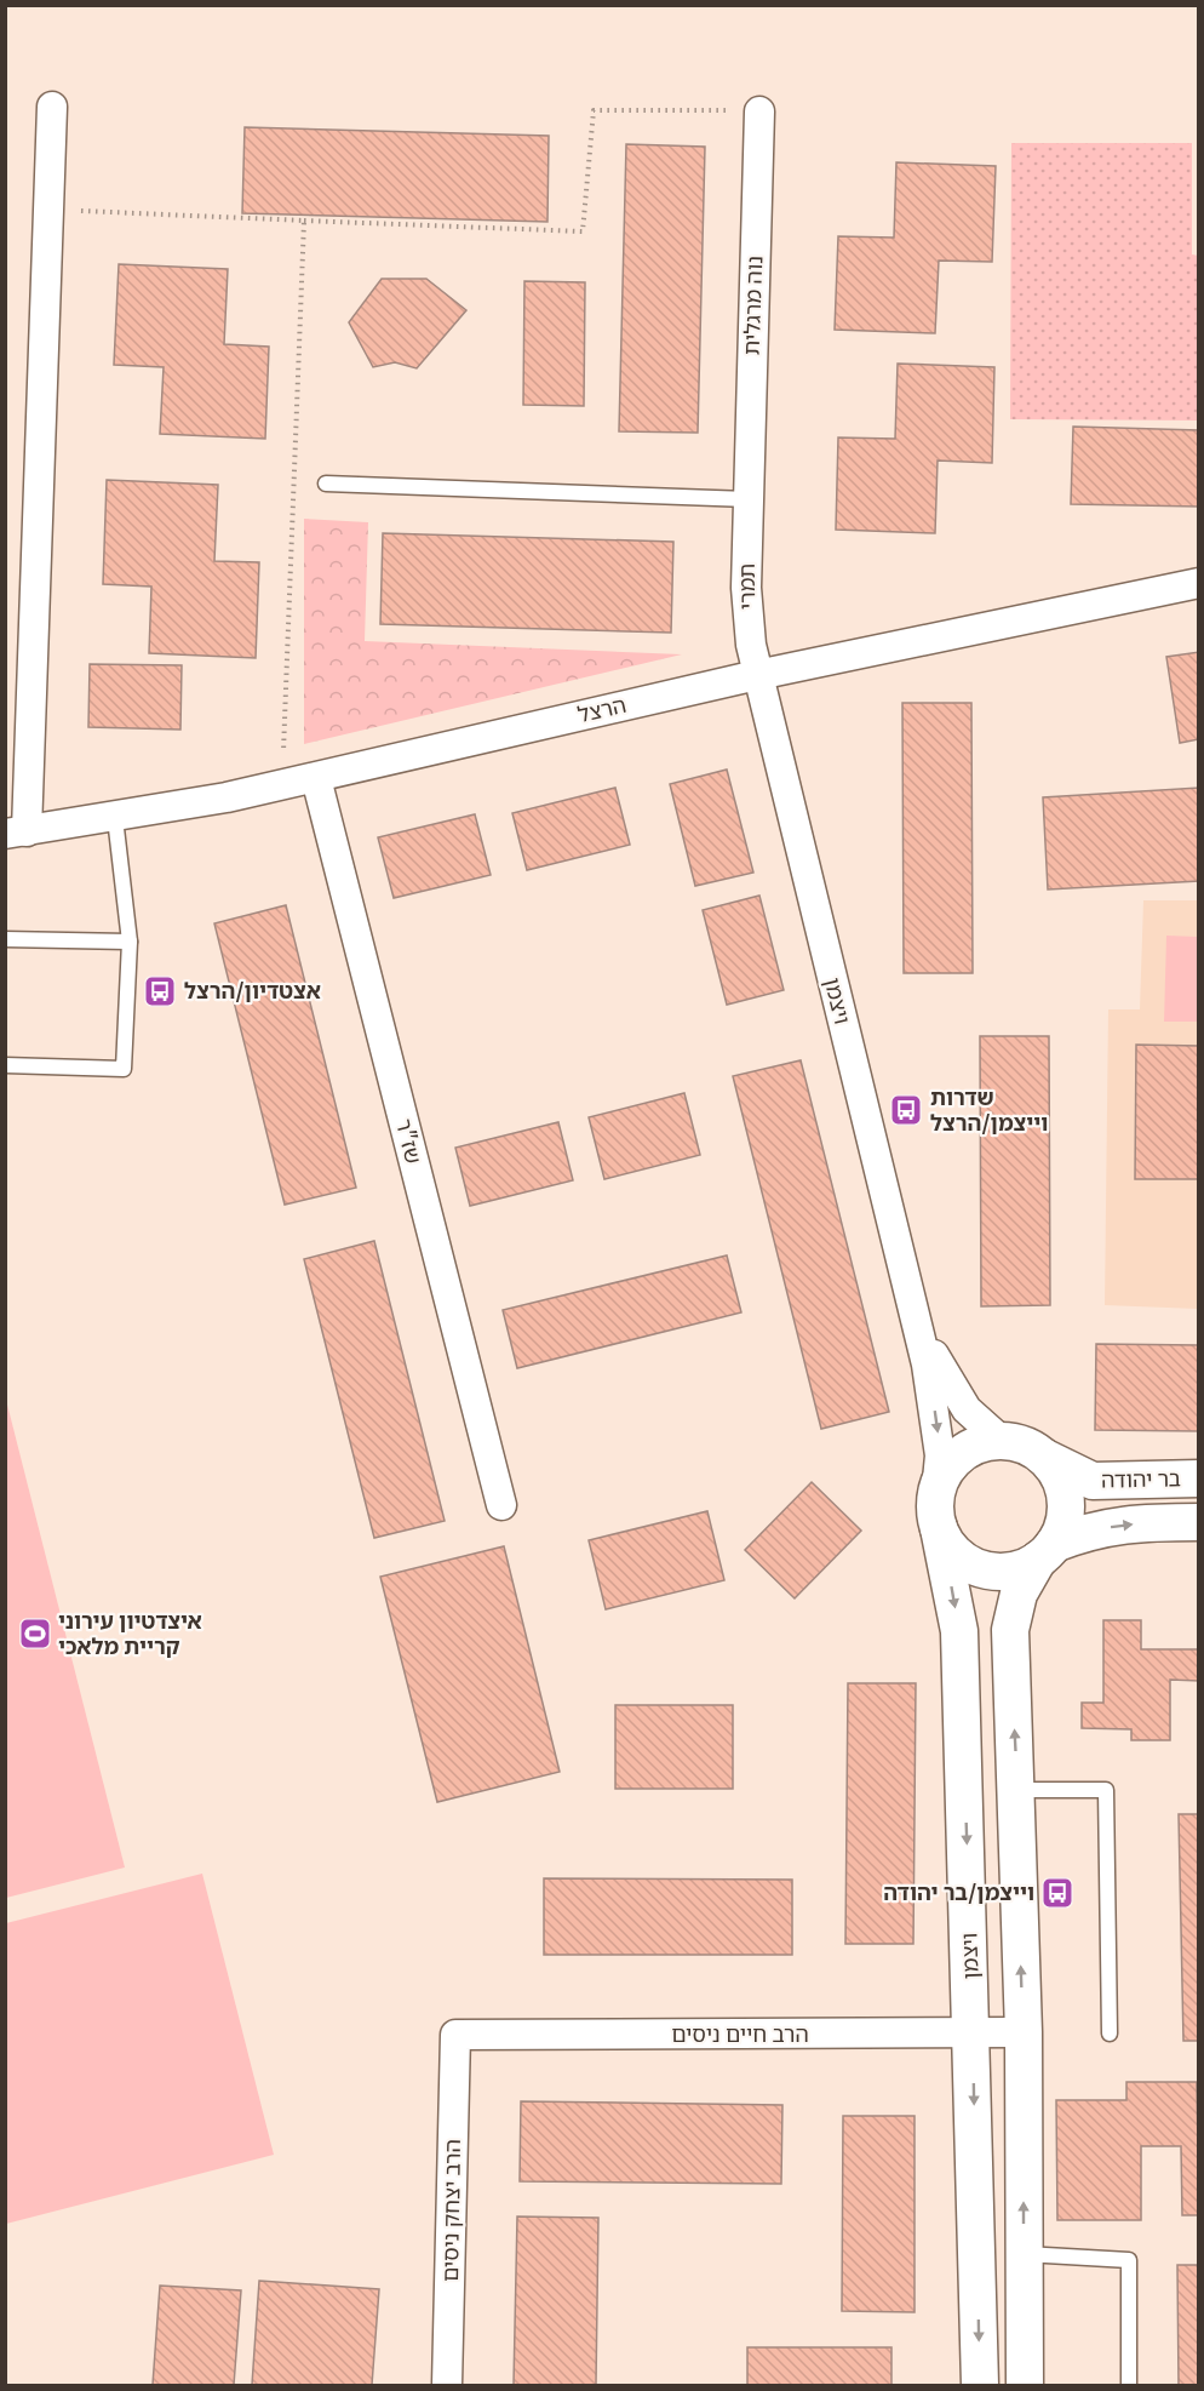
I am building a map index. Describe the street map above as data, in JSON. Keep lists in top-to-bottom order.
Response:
{
  "streets": {
    "street": [
      "נוה מרגלית",
      "תמרי",
      "הרצל",
      "ויצמן",
      "שז\"ר",
      "בר יהודה",
      "הרב חיים ניסים",
      "הרב יצחק ניסים"
    ]
  },
  "crossings": [
    ["נוה מרגלית", "תמרי"],
    ["תמרי", "הרצל"],
    ["תמרי", "ויצמן"],
    ["הרצל", "ויצמן"],
    ["הרצל", "שז\"ר"],
    ["ויצמן", "בר יהודה"],
    ["ויצמן", "הרב חיים ניסים"],
    ["הרב חיים ניסים", "הרב יצחק ניסים"]
  ],
  "places": {
    "bus stop": ["אצטדיון/הרצל", "שדרות וייצמן/הרצל", "וייצמן/בר יהודה"],
    "sports": ["איצדטיון עירוני קריית מלאכי"]
  }
}
